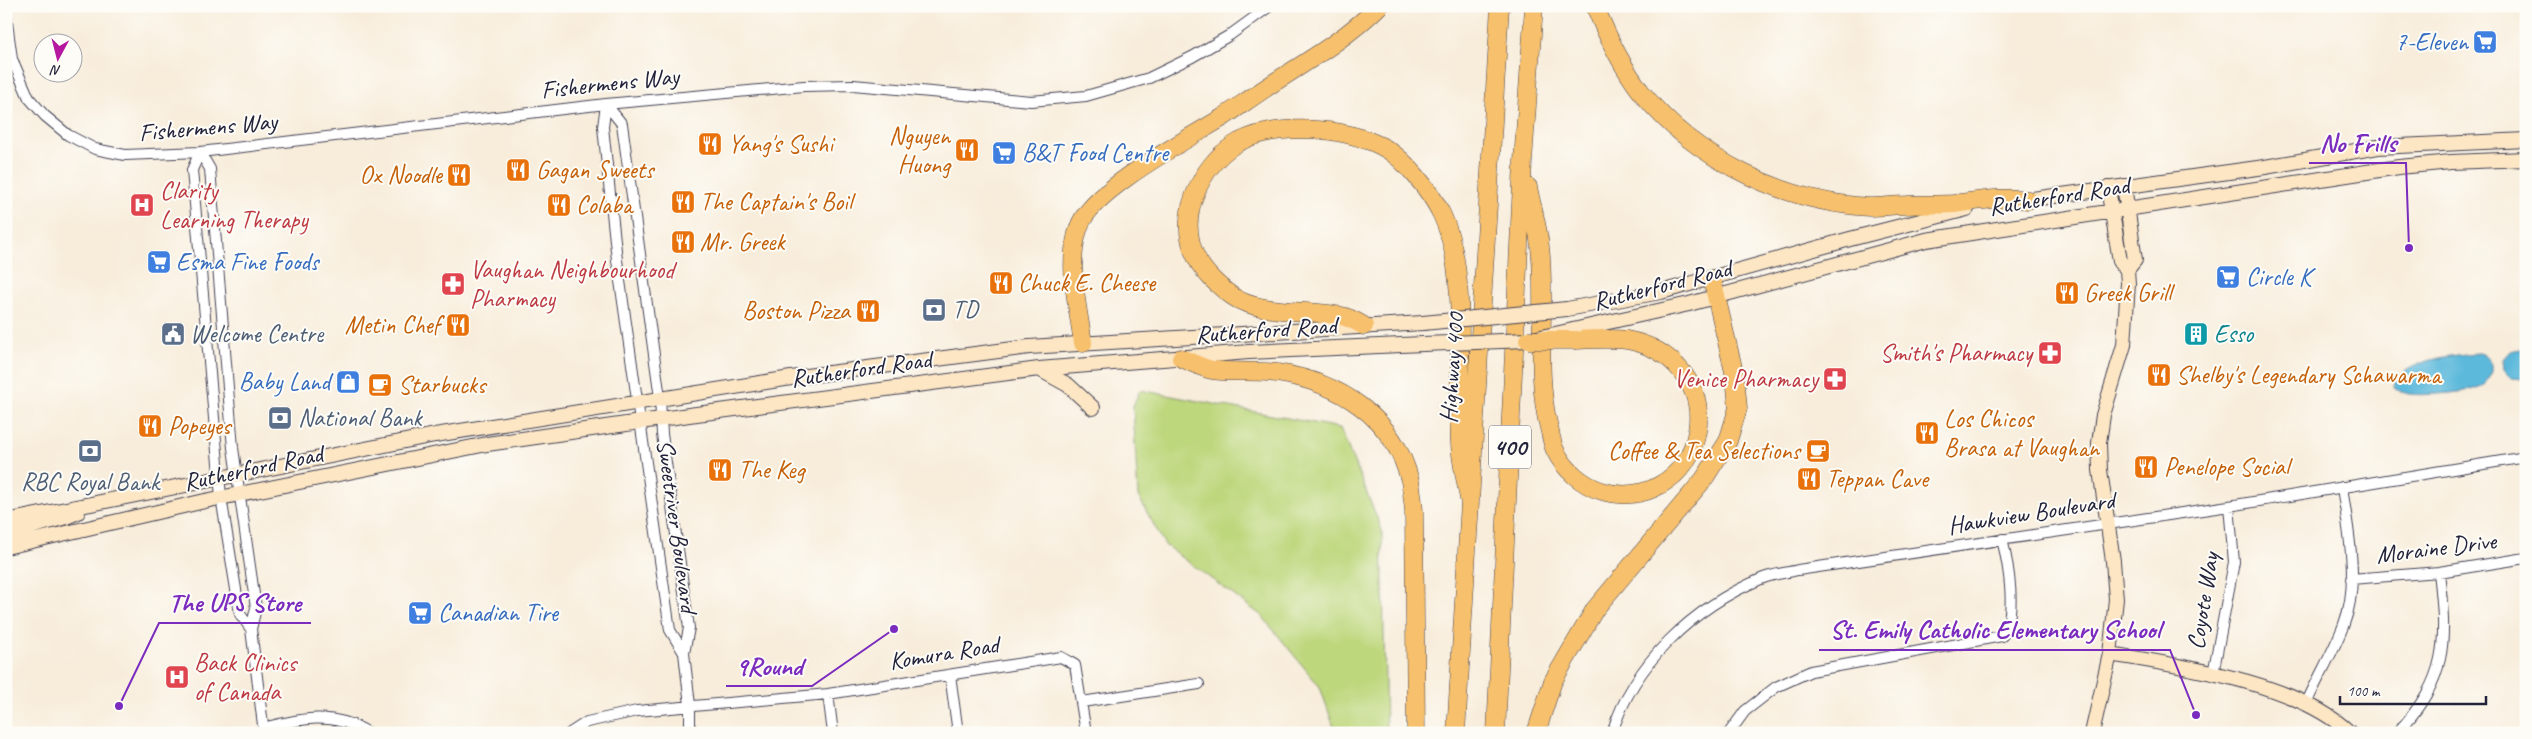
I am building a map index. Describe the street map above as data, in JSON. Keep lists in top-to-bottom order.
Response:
{
  "streets": {
    "highway": ["Highway 400", "400"],
    "main road": ["Rutherford Road"],
    "street": [
      "Fishermens Way",
      "Hawkview Boulevard",
      "Sweetriver Boulevard",
      "Moraine Drive",
      "Coyote Way",
      "Komura Road"
    ]
  },
  "crossings": [
    ["Fishermens Way", "Sweetriver Boulevard"],
    ["Rutherford Road", "Sweetriver Boulevard"],
    ["Hawkview Boulevard", "Coyote Way"],
    ["Sweetriver Boulevard", "Komura Road"]
  ],
  "places": {
    "supermarket": [
      "7-Eleven",
      "B&T Food Centre",
      "Esma Fine Foods",
      "Circle K",
      "Canadian Tire"
    ],
    "restaurant": [
      "Yang's Sushi",
      "Nguyen Huong",
      "Gagan Sweets",
      "Ox Noodle",
      "The Captain's Boil",
      "Colaba",
      "Mr. Greek",
      "Chuck E. Cheese",
      "Greek Grill",
      "Boston Pizza",
      "Metin Chef",
      "Shelby's Legendary Schawarma",
      "Popeyes",
      "Los Chicos Brasa at Vaughan",
      "Penelope Social",
      "The Keg",
      "Teppan Cave"
    ],
    "hospital": ["Clarity Learning Therapy", "Back Clinics of Canada"],
    "other": [
      "No Frills",
      "9Round",
      "The UPS Store",
      "St. Emily Catholic Elementary School"
    ],
    "pharmacy": ["Vaughan Neighbourhood Pharmacy", "Smith's Pharmacy", "Venice Pharmacy"],
    "bank": ["TD", "National Bank", "RBC Royal Bank"],
    "public building": ["Welcome Centre"],
    "building": ["Esso"],
    "shop": ["Baby Land"],
    "cafe": ["Starbucks", "Coffee & Tea Selections"]
  },
  "scale_bar": "100 m",
  "north": "bottom"
}
